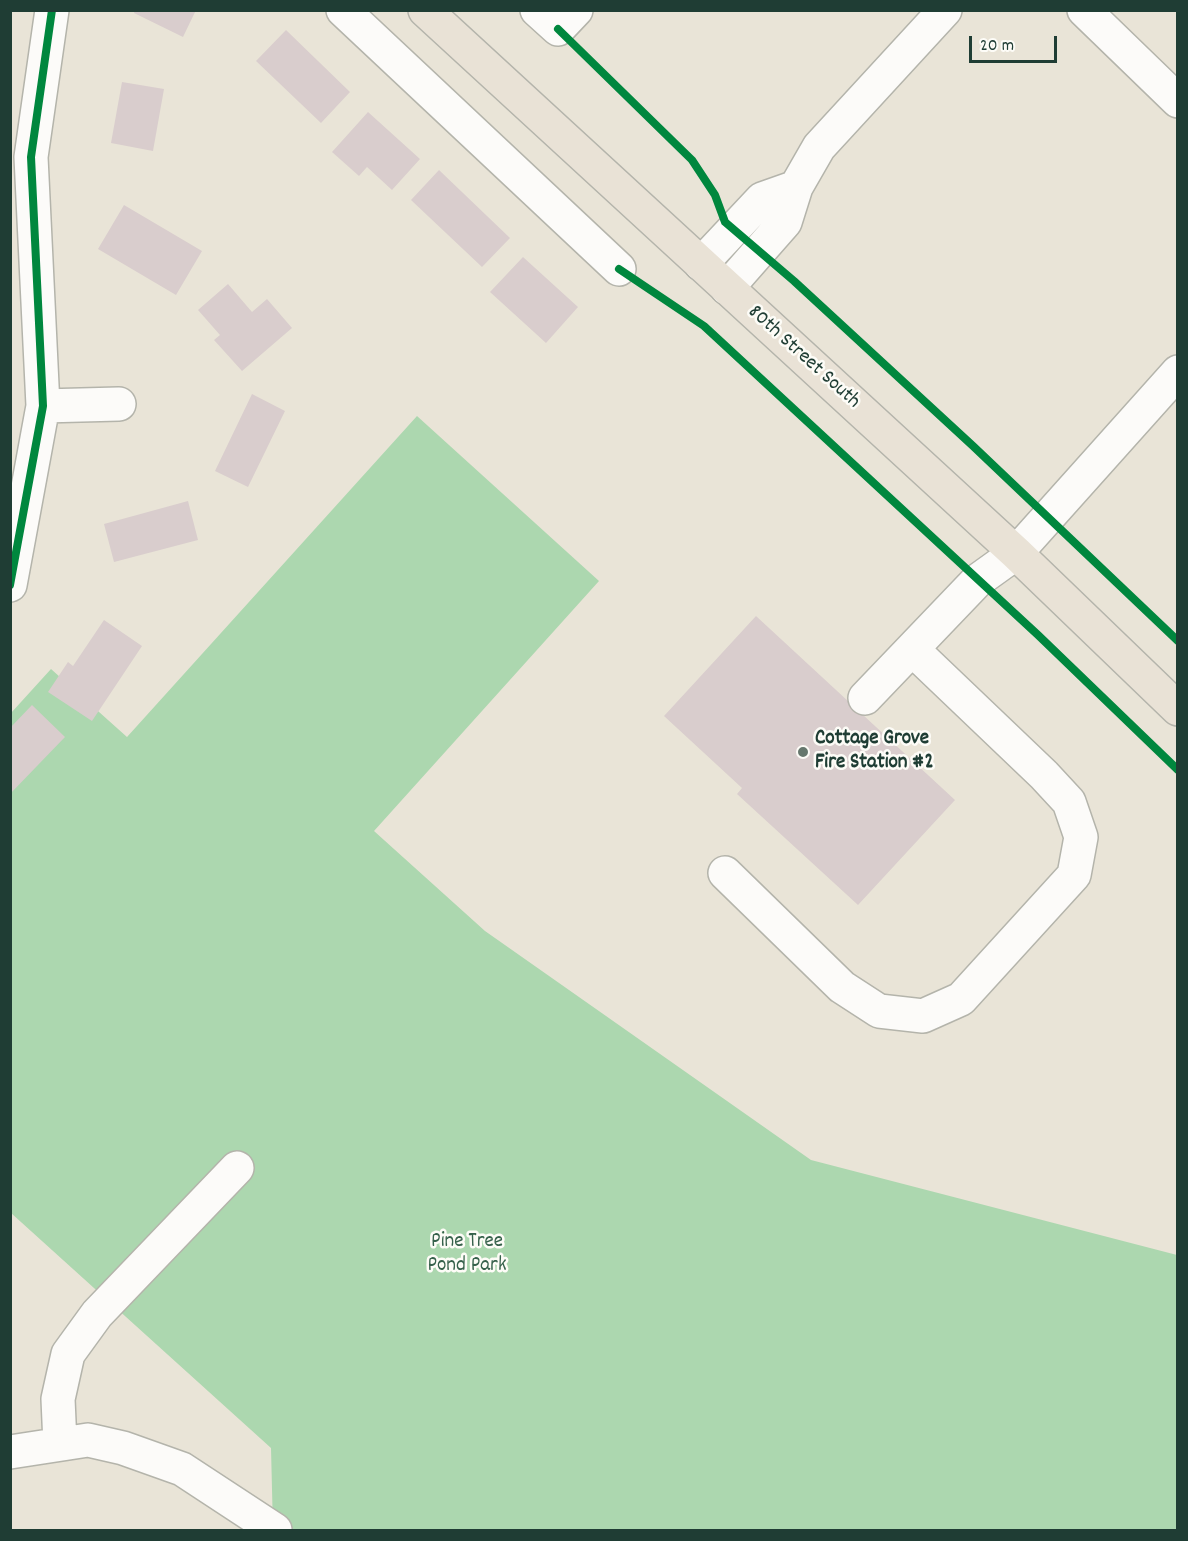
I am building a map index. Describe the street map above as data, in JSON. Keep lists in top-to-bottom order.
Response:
{
  "streets": {
    "main road": ["80th Street South"]
  },
  "parks": ["Pine Tree Pond Park"],
  "places": ["Cottage Grove Fire Station #2"],
  "scale_bar": "20 m"
}
